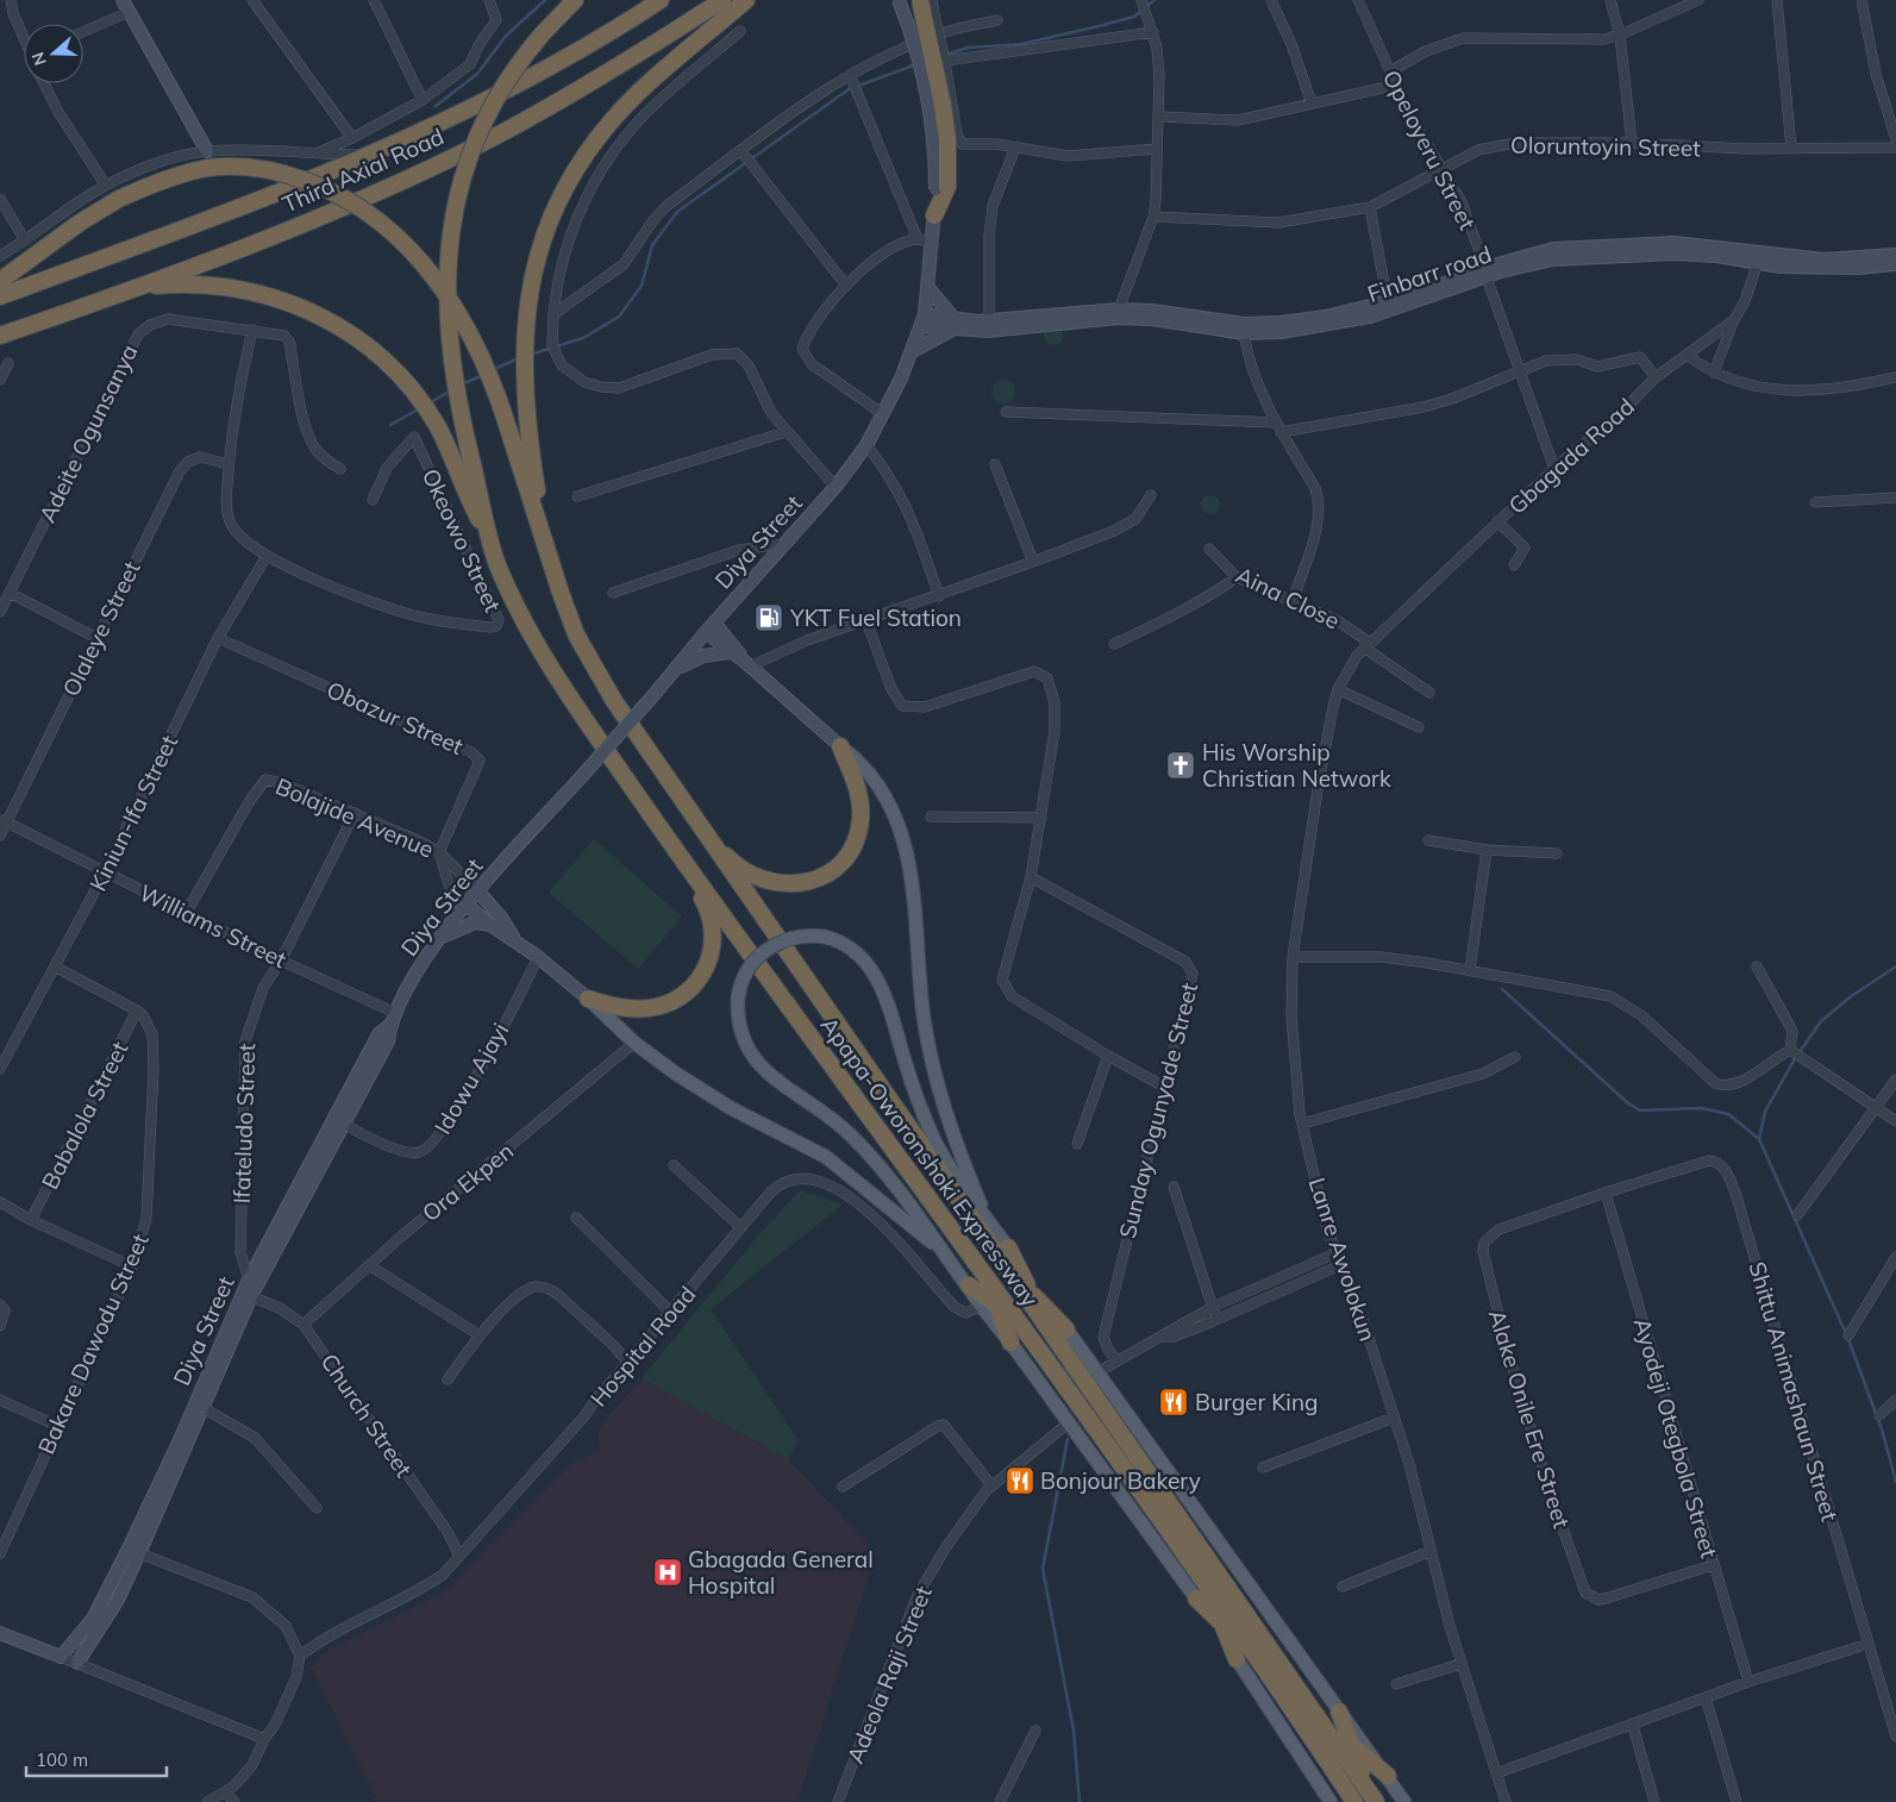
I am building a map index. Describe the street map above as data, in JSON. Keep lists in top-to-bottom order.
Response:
{
  "streets": {
    "highway": ["Third Axial Road", "Apapa-Oworonshoki Expressway"],
    "main road": ["Finbarr road", "Diya Street"],
    "street": [
      "Oloruntoyin Street",
      "Opeloyeru Street",
      "Adeite Ogunsanya",
      "Gbagada Road",
      "Okeowo Street",
      "Aina Close",
      "Olaleye Street",
      "Obazur Street",
      "Kiniun-Ifa Street",
      "Bolajide Avenue",
      "Williams Street",
      "Idowu Ajayi",
      "Sunday Ogunyade Street",
      "Babalola Street",
      "Ifateludo Street",
      "Ora Ekpen",
      "Lanre Awolokun",
      "Bakare Dawodu Street",
      "Hospital Road",
      "Shittu Animashaun Street",
      "Church Street",
      "Alake Onile Ere Street",
      "Ayodeji Otegbola Street",
      "Adeola Raji Street"
    ]
  },
  "crossings": [
    ["Oloruntoyin Street", "Opeloyeru Street"],
    ["Opeloyeru Street", "Finbarr road"],
    ["Opeloyeru Street", "Gbagada Road"],
    ["Finbarr road", "Gbagada Road"],
    ["Adeite Ogunsanya", "Okeowo Street"],
    ["Gbagada Road", "Aina Close"],
    ["Gbagada Road", "Lanre Awolokun"],
    ["Okeowo Street", "Olaleye Street"],
    ["Okeowo Street", "Kiniun-Ifa Street"],
    ["Diya Street", "Bolajide Avenue"],
    ["Diya Street", "Williams Street"],
    ["Diya Street", "Idowu Ajayi"],
    ["Diya Street", "Ifateludo Street"],
    ["Diya Street", "Church Street"],
    ["Aina Close", "Lanre Awolokun"],
    ["Olaleye Street", "Williams Street"],
    ["Obazur Street", "Kiniun-Ifa Street"],
    ["Obazur Street", "Bolajide Avenue"],
    ["Kiniun-Ifa Street", "Williams Street"],
    ["Bolajide Avenue", "Williams Street"],
    ["Bolajide Avenue", "Ifateludo Street"],
    ["Williams Street", "Ifateludo Street"],
    ["Babalola Street", "Bakare Dawodu Street"],
    ["Apapa-Oworonshoki Expressway", "Hospital Road"],
    ["Apapa-Oworonshoki Expressway", "Adeola Raji Street"],
    ["Ora Ekpen", "Church Street"],
    ["Hospital Road", "Church Street"],
    ["Shittu Animashaun Street", "Alake Onile Ere Street"],
    ["Shittu Animashaun Street", "Ayodeji Otegbola Street"],
    ["Alake Onile Ere Street", "Ayodeji Otegbola Street"]
  ],
  "places": {
    "fuel station": ["YKT Fuel Station"],
    "church": ["His Worship Christian Network"],
    "restaurant": ["Burger King", "Bonjour Bakery"],
    "hospital": ["Gbagada General Hospital"]
  },
  "scale_bar": "100 m",
  "north": "left"
}
